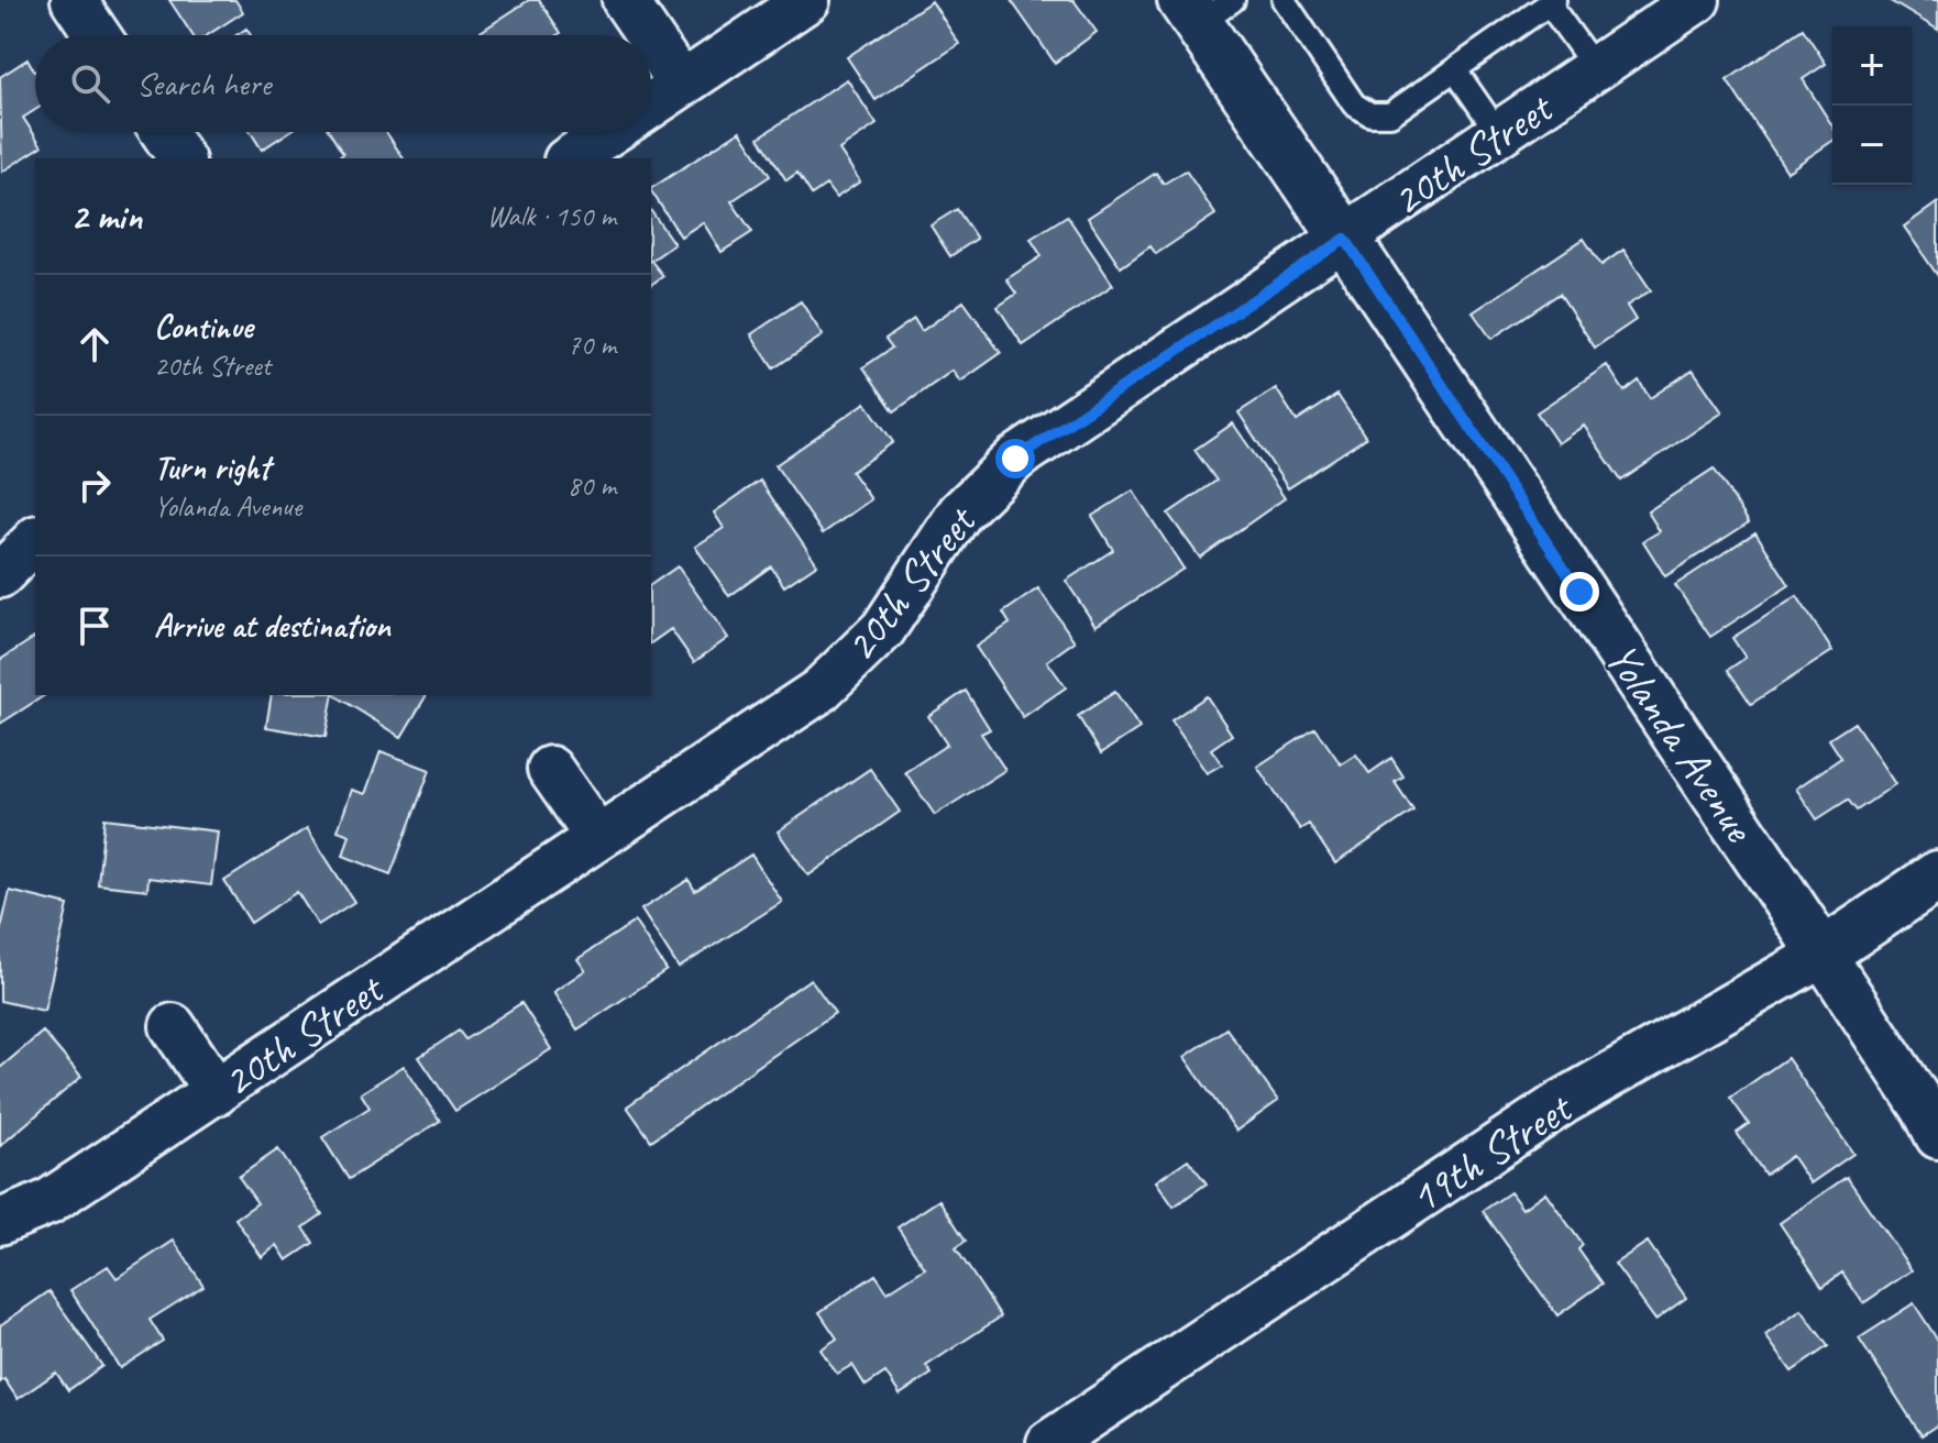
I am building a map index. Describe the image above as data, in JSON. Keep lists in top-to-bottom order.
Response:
{
  "streets": {
    "street": ["20th Street", "Yolanda Avenue", "19th Street"]
  },
  "crossings": [
    ["20th Street", "Yolanda Avenue"],
    ["Yolanda Avenue", "19th Street"]
  ],
  "page": {
    "map_buttons": ["+", "−"],
    "search": "Search here",
    "heading": ["2 min", "Walk · 150 m"],
    "list": [
      ["Continue", "20th Street", "70 m"],
      ["Turn right", "Yolanda Avenue", "80 m"],
      "Arrive at destination"
    ]
  }
}
